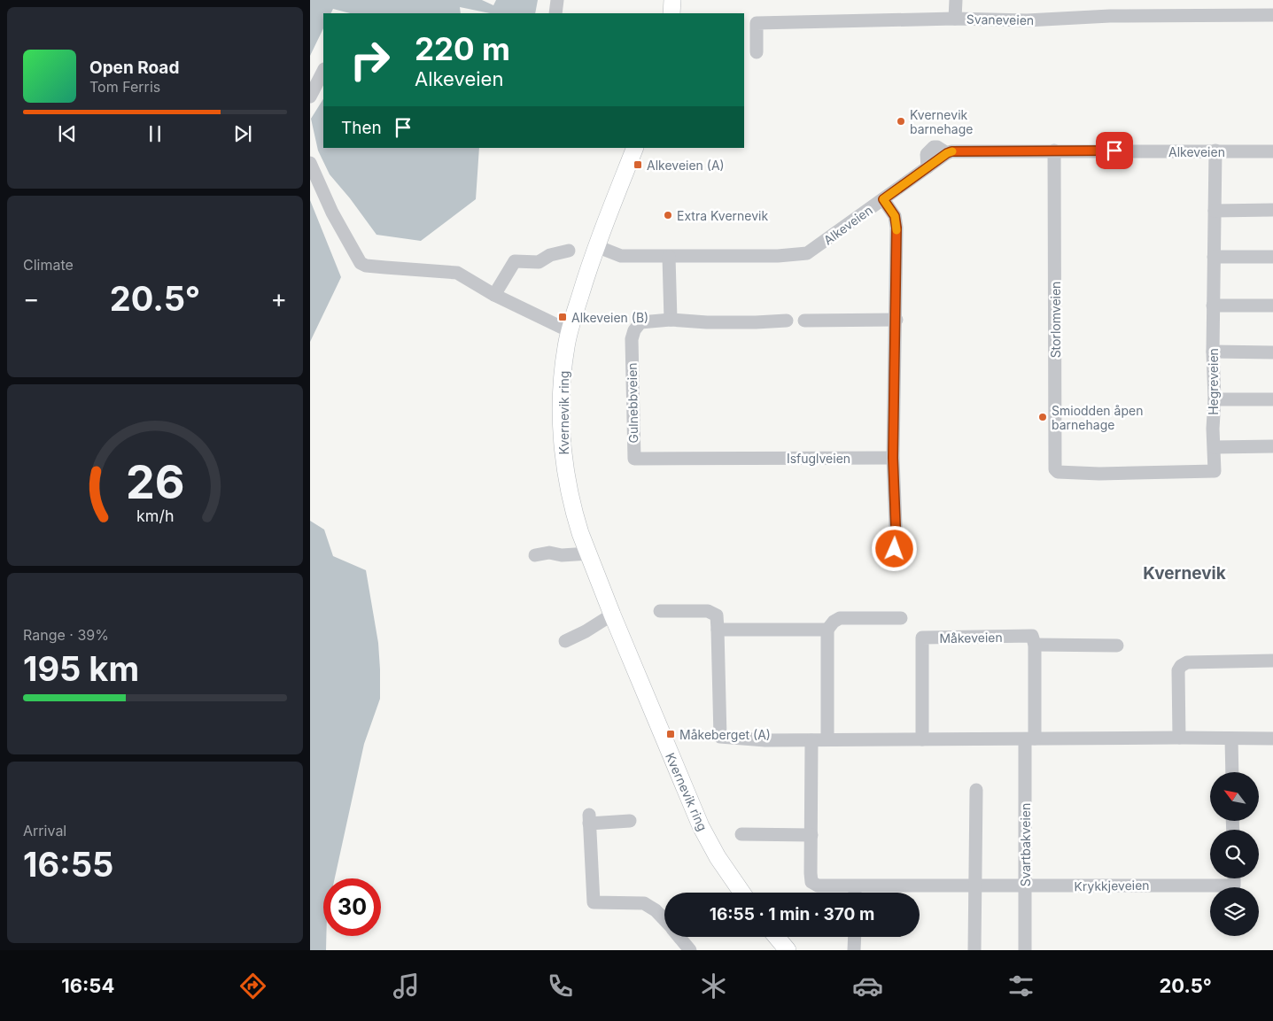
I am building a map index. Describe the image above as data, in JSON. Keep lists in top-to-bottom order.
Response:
{
  "streets": {
    "main road": ["Kvernevik ring"],
    "street": [
      "Svaneveien",
      "Alkeveien",
      "Storlomveien",
      "Hegreveien",
      "Gulnebbveien",
      "Isfuglveien",
      "Måkeveien",
      "Svartbakveien",
      "Krykkjeveien"
    ]
  },
  "crossings": [
    ["Alkeveien", "Storlomveien"],
    ["Alkeveien", "Hegreveien"],
    ["Alkeveien", "Kvernevik ring"],
    ["Storlomveien", "Hegreveien"],
    ["Gulnebbveien", "Isfuglveien"],
    ["Svartbakveien", "Krykkjeveien"]
  ],
  "districts": ["Kvernevik"],
  "places": {
    "other": ["Kvernevik barnehage", "Extra Kvernevik", "Smiodden åpen barnehage"],
    "transit": ["Alkeveien (A)", "Alkeveien (B)", "Måkeberget (A)"]
  },
  "north": "top left",
  "page": {
    "turn": ["220 m", "Alkeveien"],
    "song": ["Open Road", "Tom Ferris"],
    "then": "Then",
    "tile": [
      "Climate",
      ["Range · 39%", "195 km"],
      ["Arrival", "16:55"]
    ],
    "heat": ["−", "20.5°", "+"],
    "limit": "30",
    "trip": "16:55 · 1 min · 370 m",
    "tabs": ["16:54", "20.5°"],
    "gauge": ["26", "km/h"]
  }
}
